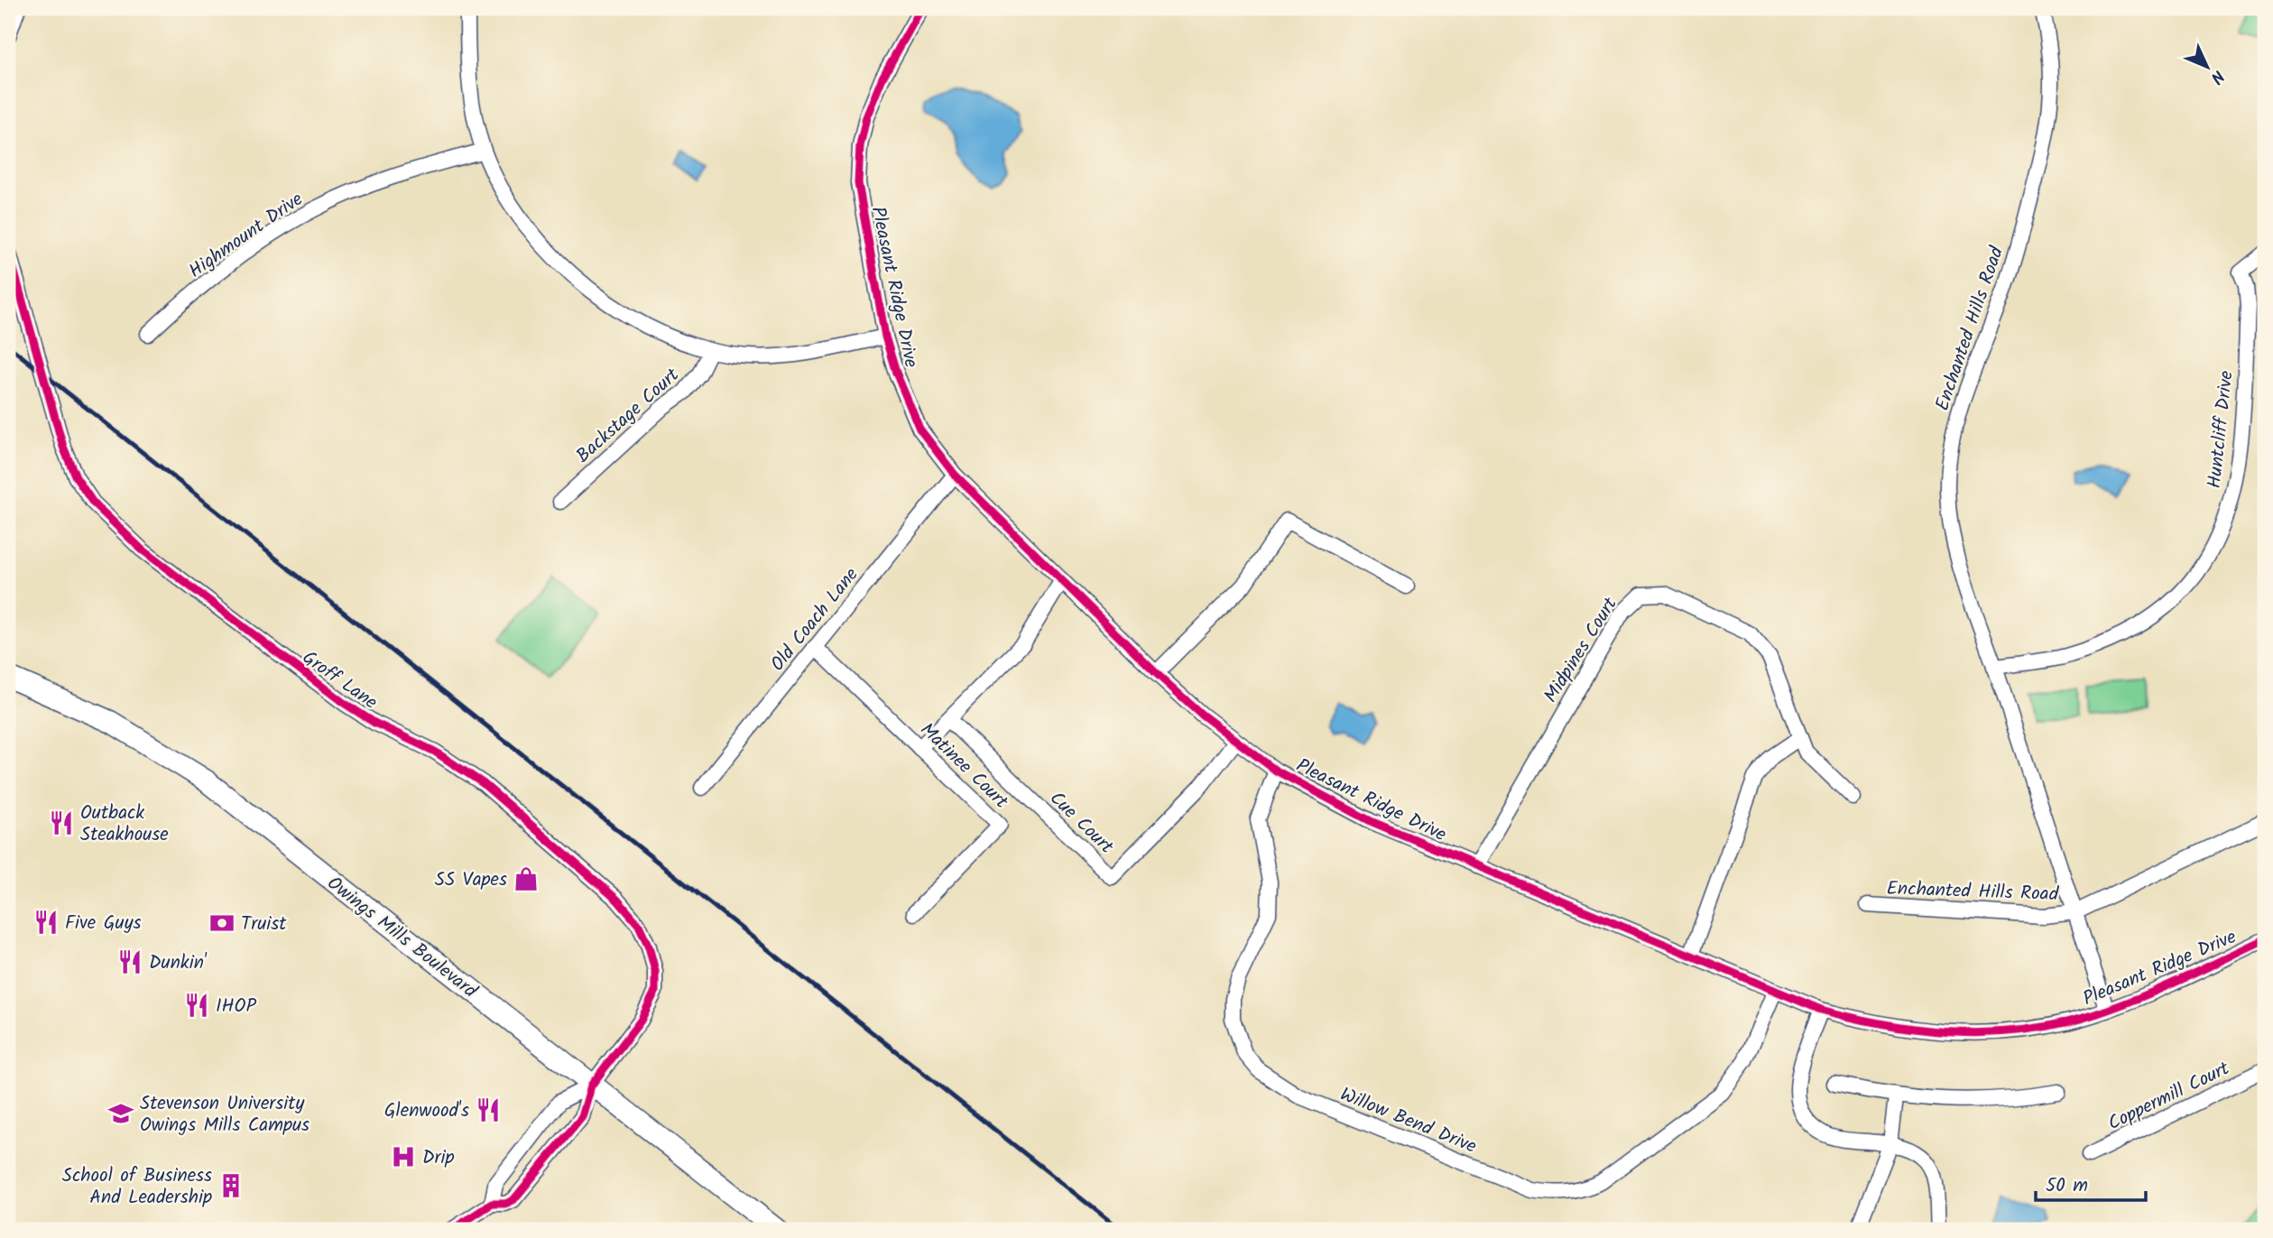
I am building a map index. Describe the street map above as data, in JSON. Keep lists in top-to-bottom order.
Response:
{
  "streets": {
    "main road": ["Owings Mills Boulevard"],
    "street": [
      "Highmount Drive",
      "Pleasant Ridge Drive",
      "Enchanted Hills Road",
      "Backstage Court",
      "Huntcliff Drive",
      "Old Coach Lane",
      "Midpines Court",
      "Groff Lane",
      "Matinee Court",
      "Cue Court",
      "Coppermill Court",
      "Willow Bend Drive"
    ]
  },
  "crossings": [
    ["Pleasant Ridge Drive", "Enchanted Hills Road"],
    ["Pleasant Ridge Drive", "Old Coach Lane"],
    ["Pleasant Ridge Drive", "Midpines Court"],
    ["Pleasant Ridge Drive", "Cue Court"],
    ["Pleasant Ridge Drive", "Willow Bend Drive"],
    ["Enchanted Hills Road", "Huntcliff Drive"],
    ["Old Coach Lane", "Matinee Court"],
    ["Groff Lane", "Owings Mills Boulevard"]
  ],
  "places": {
    "restaurant": [
      "Outback Steakhouse",
      "Five Guys",
      "Dunkin'",
      "IHOP",
      "Glenwood's"
    ],
    "shop": ["SS Vapes"],
    "bank": ["Truist"],
    "school or university": ["Stevenson University Owings Mills Campus"],
    "hospital": ["Drip"],
    "building": ["School of Business And Leadership"]
  },
  "scale_bar": "50 m",
  "north": "bottom right"
}
